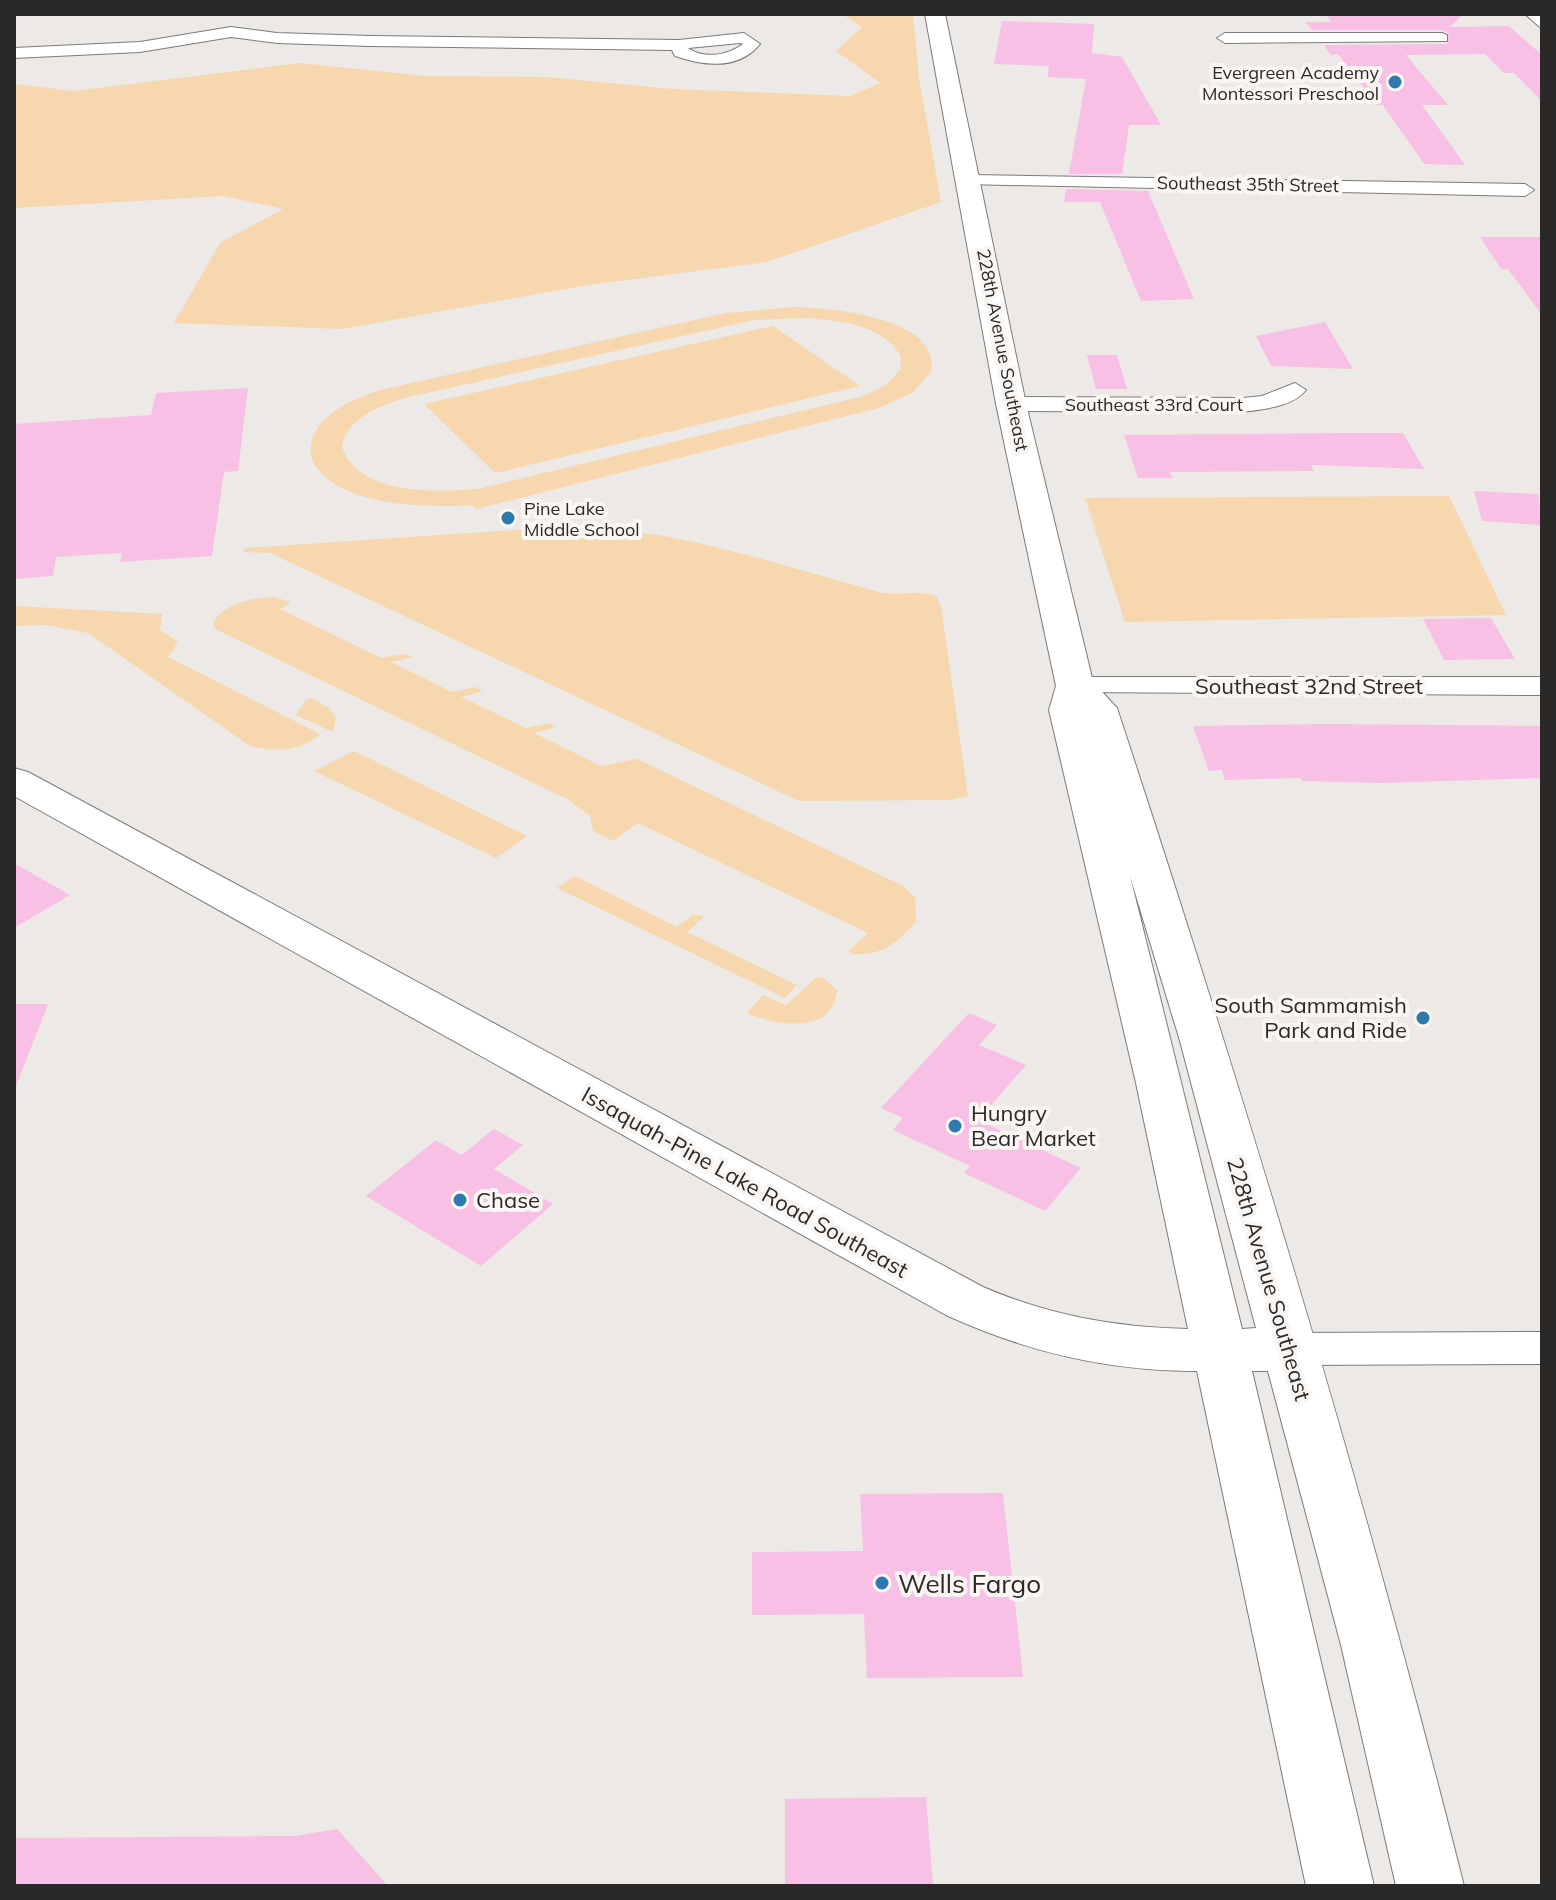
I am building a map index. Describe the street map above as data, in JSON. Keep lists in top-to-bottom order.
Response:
{
  "streets": {
    "main road": ["228th Avenue Southeast", "Issaquah-Pine Lake Road Southeast"],
    "street": ["Southeast 35th Street", "Southeast 33rd Court", "Southeast 32nd Street"]
  },
  "crossings": [
    ["Southeast 35th Street", "228th Avenue Southeast"],
    ["228th Avenue Southeast", "Southeast 33rd Court"],
    ["228th Avenue Southeast", "Southeast 32nd Street"],
    ["228th Avenue Southeast", "Issaquah-Pine Lake Road Southeast"]
  ],
  "places": [
    "Evergreen Academy Montessori Preschool",
    "Pine Lake Middle School",
    "South Sammamish Park and Ride",
    "Hungry Bear Market",
    "Chase",
    "Wells Fargo"
  ]
}
